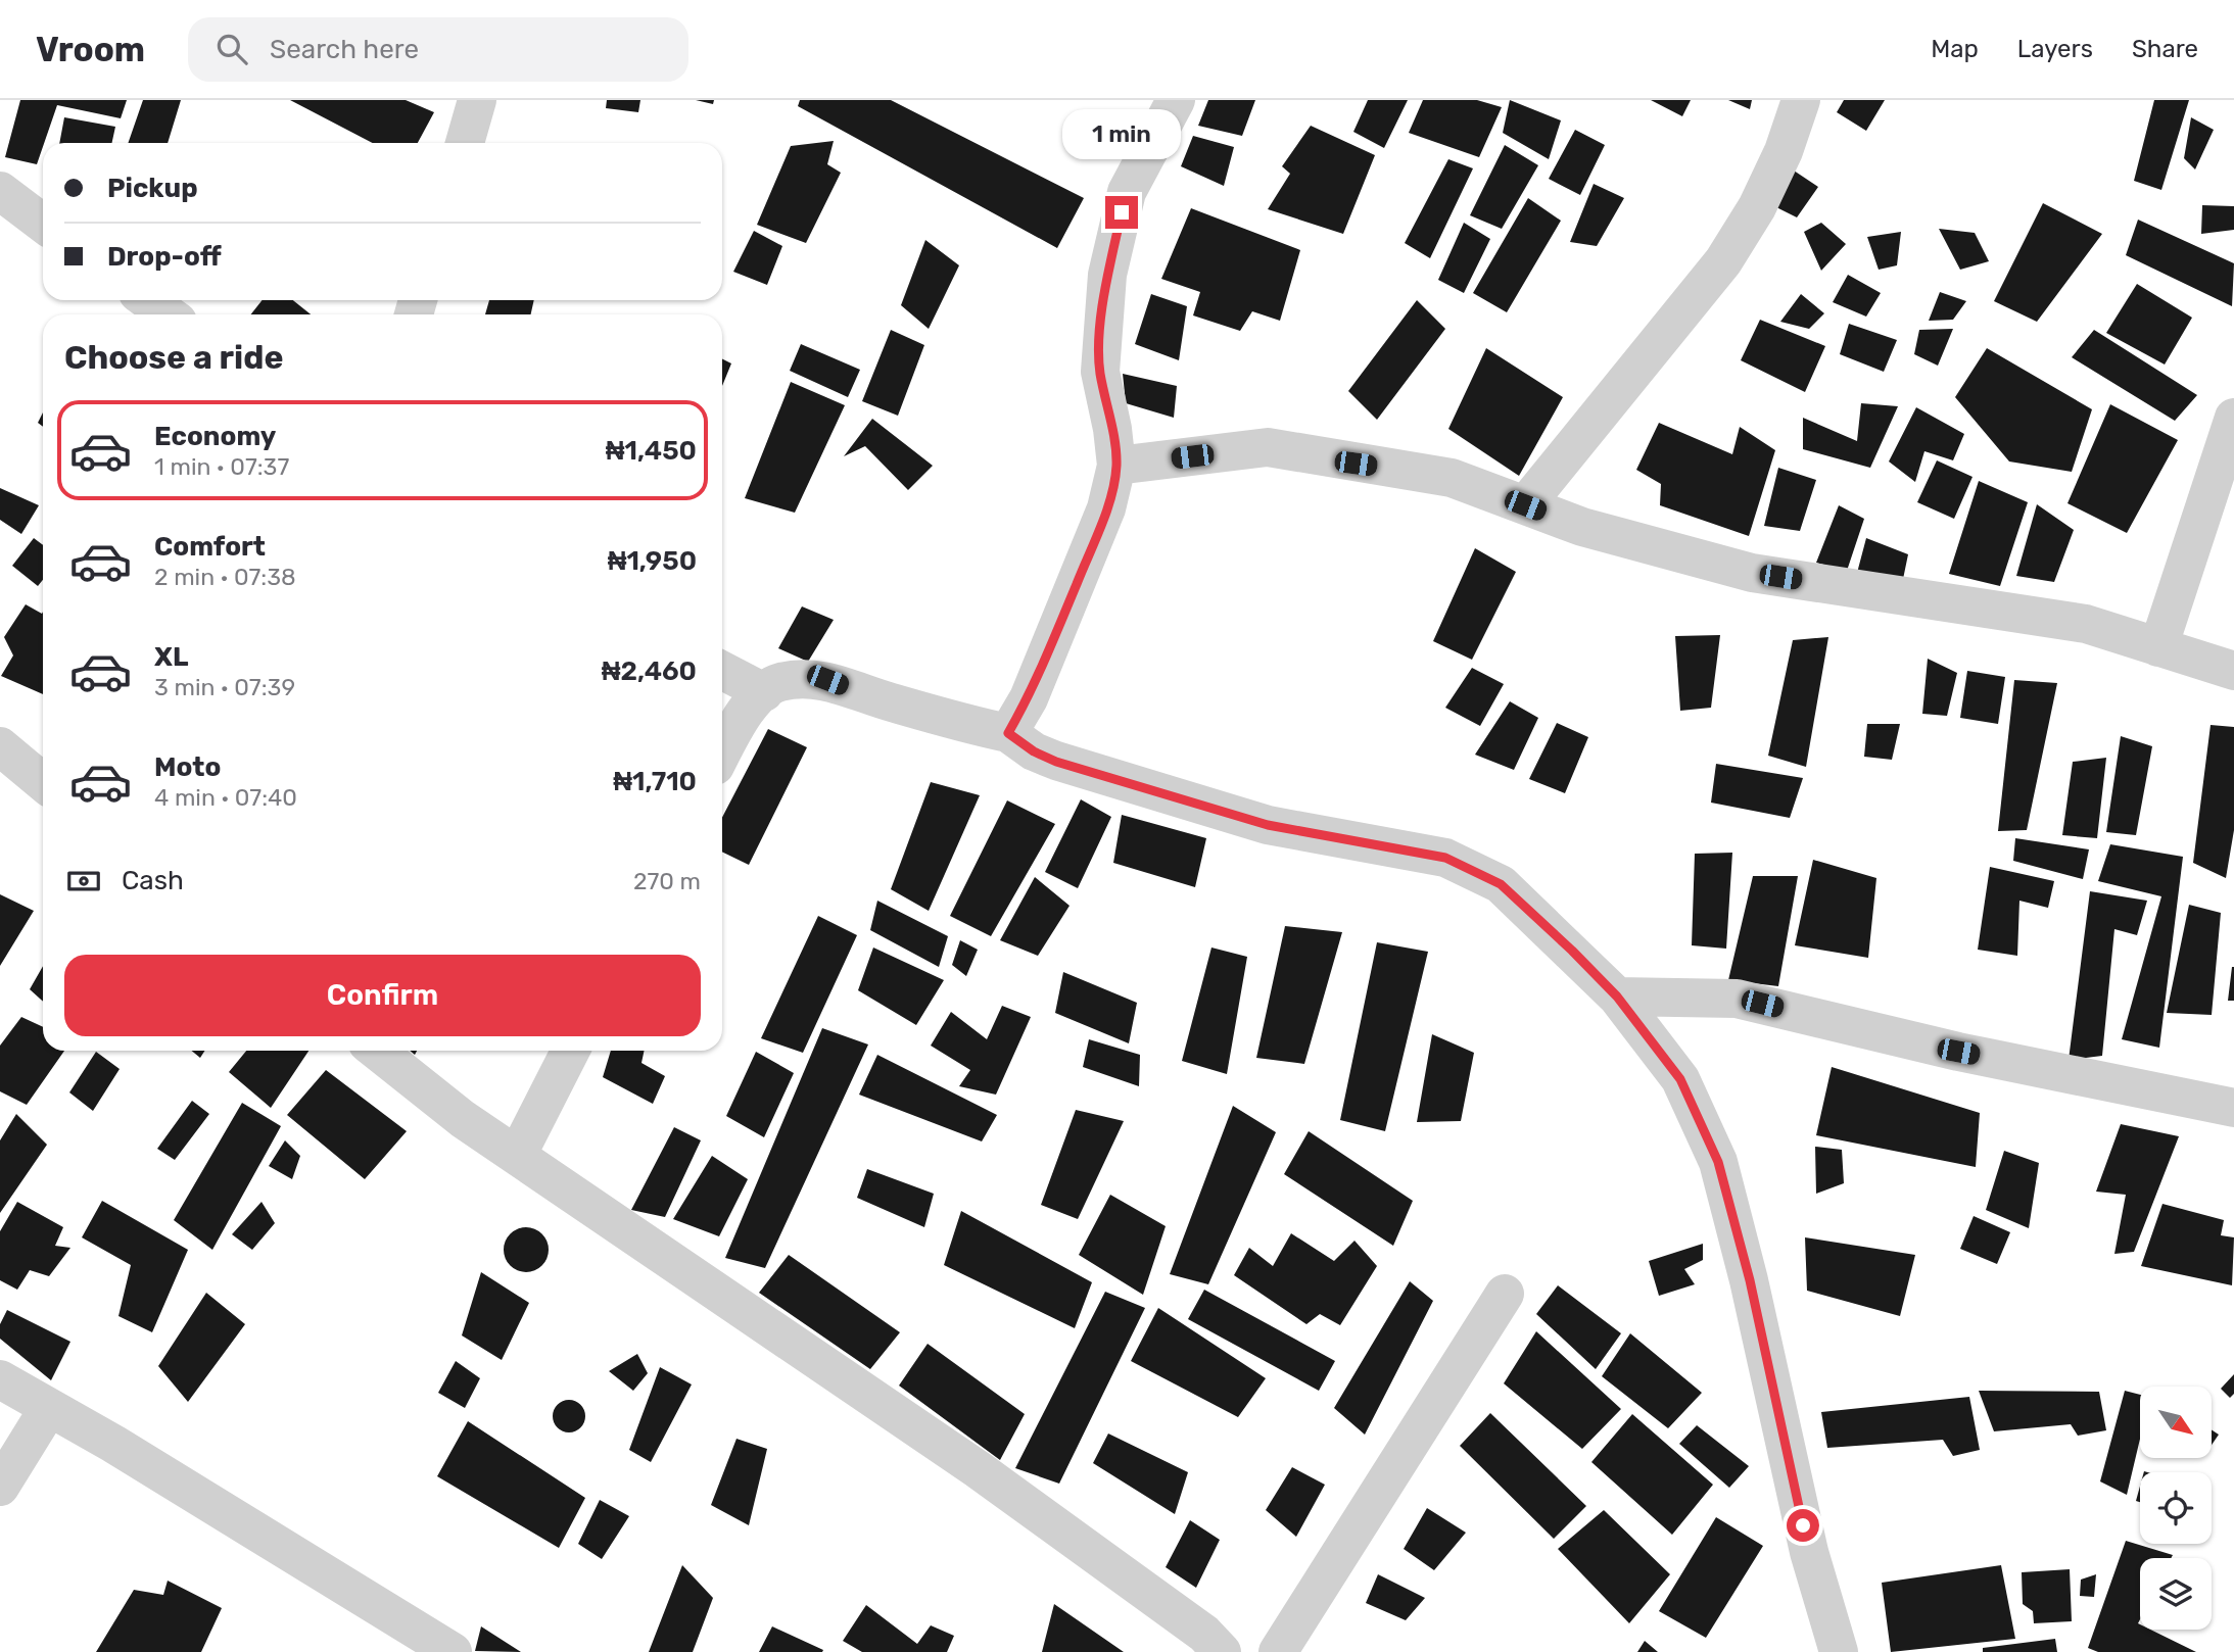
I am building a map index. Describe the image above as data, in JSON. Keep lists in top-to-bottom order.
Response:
{
  "north": "bottom right",
  "page": {
    "header": "Vroom",
    "search": "Search here",
    "nav": ["Map", "Layers", "Share"],
    "bubble": "1 min",
    "banner": ["Pickup", "Drop-off"],
    "heading": "Choose a ride",
    "list": [
      {
        "name": "Economy",
        "note": "1 min · 07:37",
        "value": "₦1,450"
      },
      {
        "name": "Comfort",
        "note": "2 min · 07:38",
        "value": "₦1,950"
      },
      {
        "name": "XL",
        "note": "3 min · 07:39",
        "value": "₦2,460"
      },
      {
        "name": "Moto",
        "note": "4 min · 07:40",
        "value": "₦1,710"
      }
    ],
    "pay": ["Cash", "270 m"],
    "buttons": "Confirm"
  }
}
